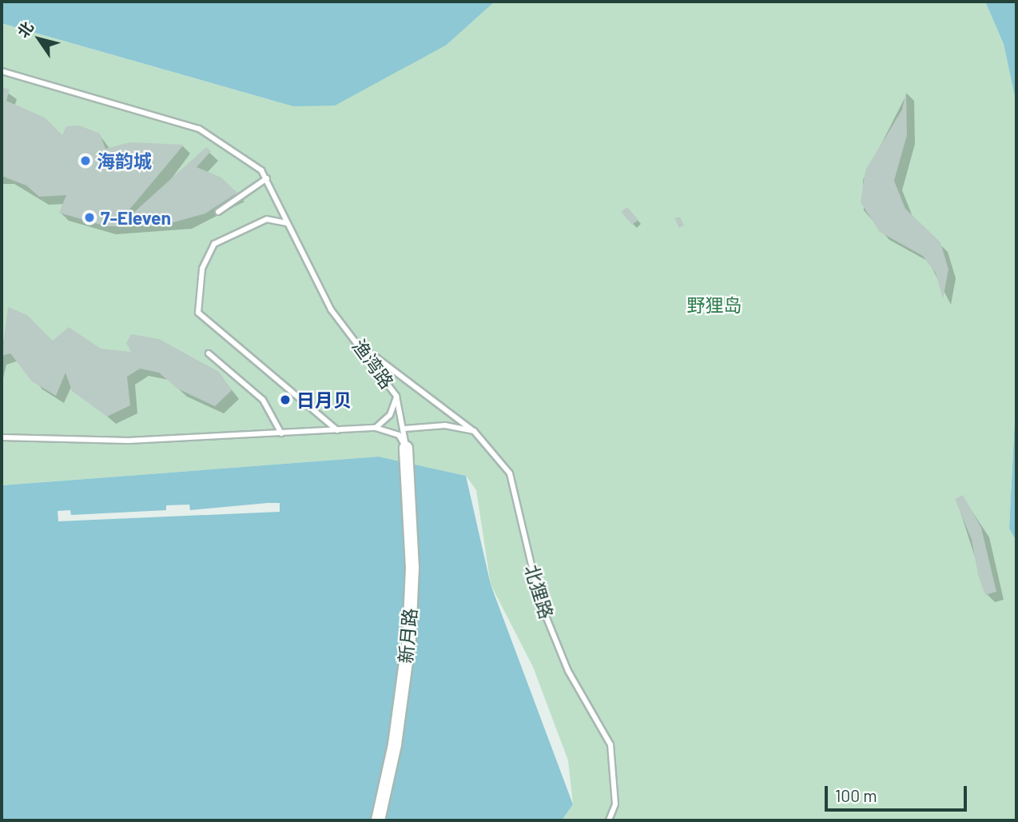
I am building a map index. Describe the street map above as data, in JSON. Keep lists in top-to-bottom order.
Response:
{
  "streets": {
    "street": ["新月路"],
    "lane": ["渔湾路", "北狸路"]
  },
  "crossings": [
    ["渔湾路", "北狸路"],
    ["渔湾路", "新月路"]
  ],
  "parks": ["野狸岛"],
  "places": ["海韵城", "7-Eleven", "日月贝"],
  "scale_bar": "100 m",
  "north": "top left"
}
